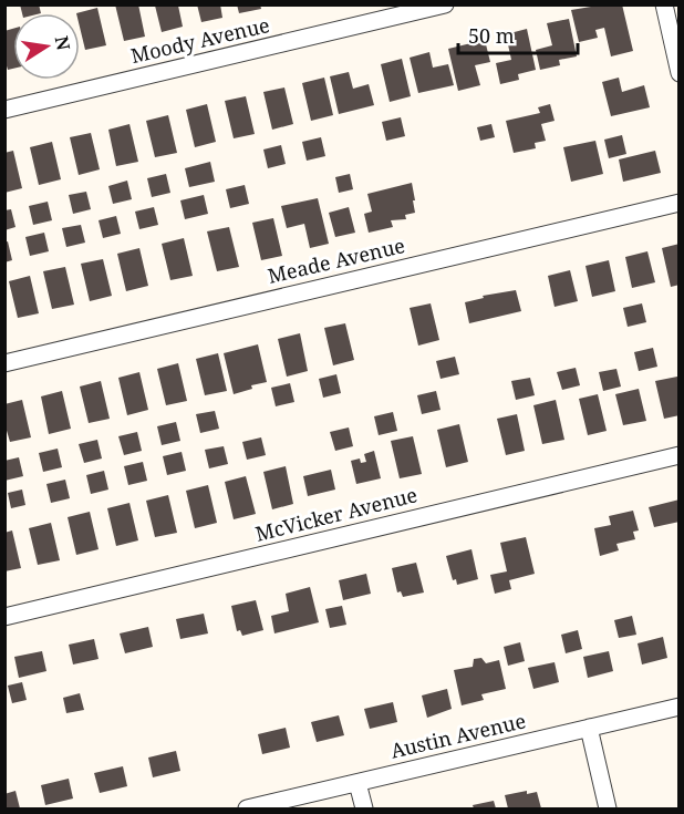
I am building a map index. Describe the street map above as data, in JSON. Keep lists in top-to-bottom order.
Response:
{
  "streets": {
    "street": [
      "Moody Avenue",
      "Meade Avenue",
      "McVicker Avenue",
      "Austin Avenue"
    ]
  },
  "scale_bar": "50 m",
  "north": "right"
}
